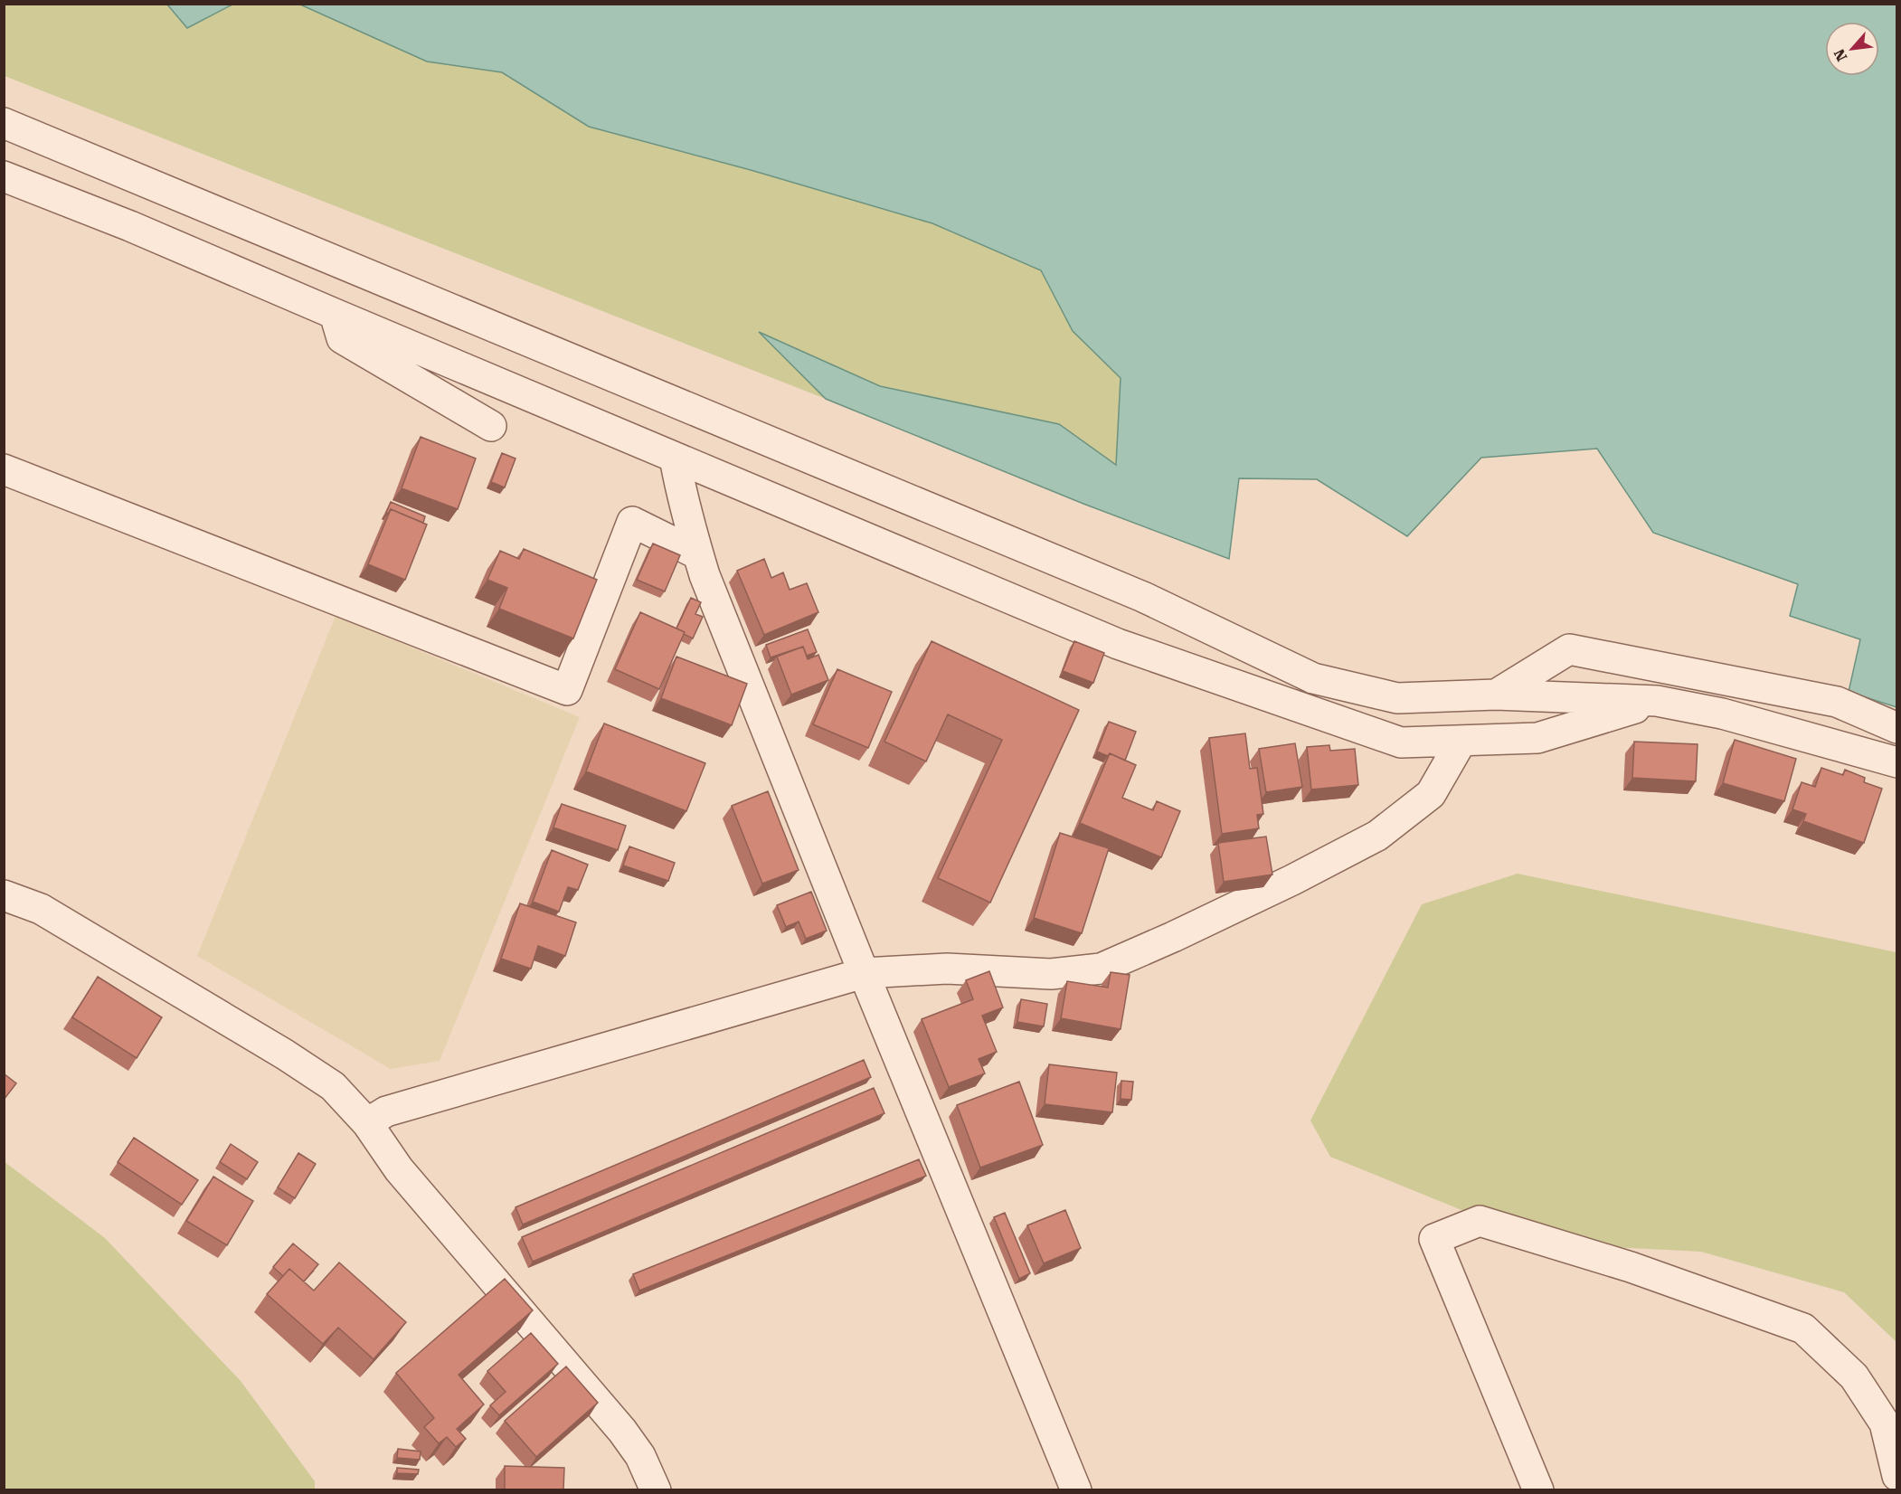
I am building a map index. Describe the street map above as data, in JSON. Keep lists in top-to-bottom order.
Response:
{
  "north": "bottom left"
}
